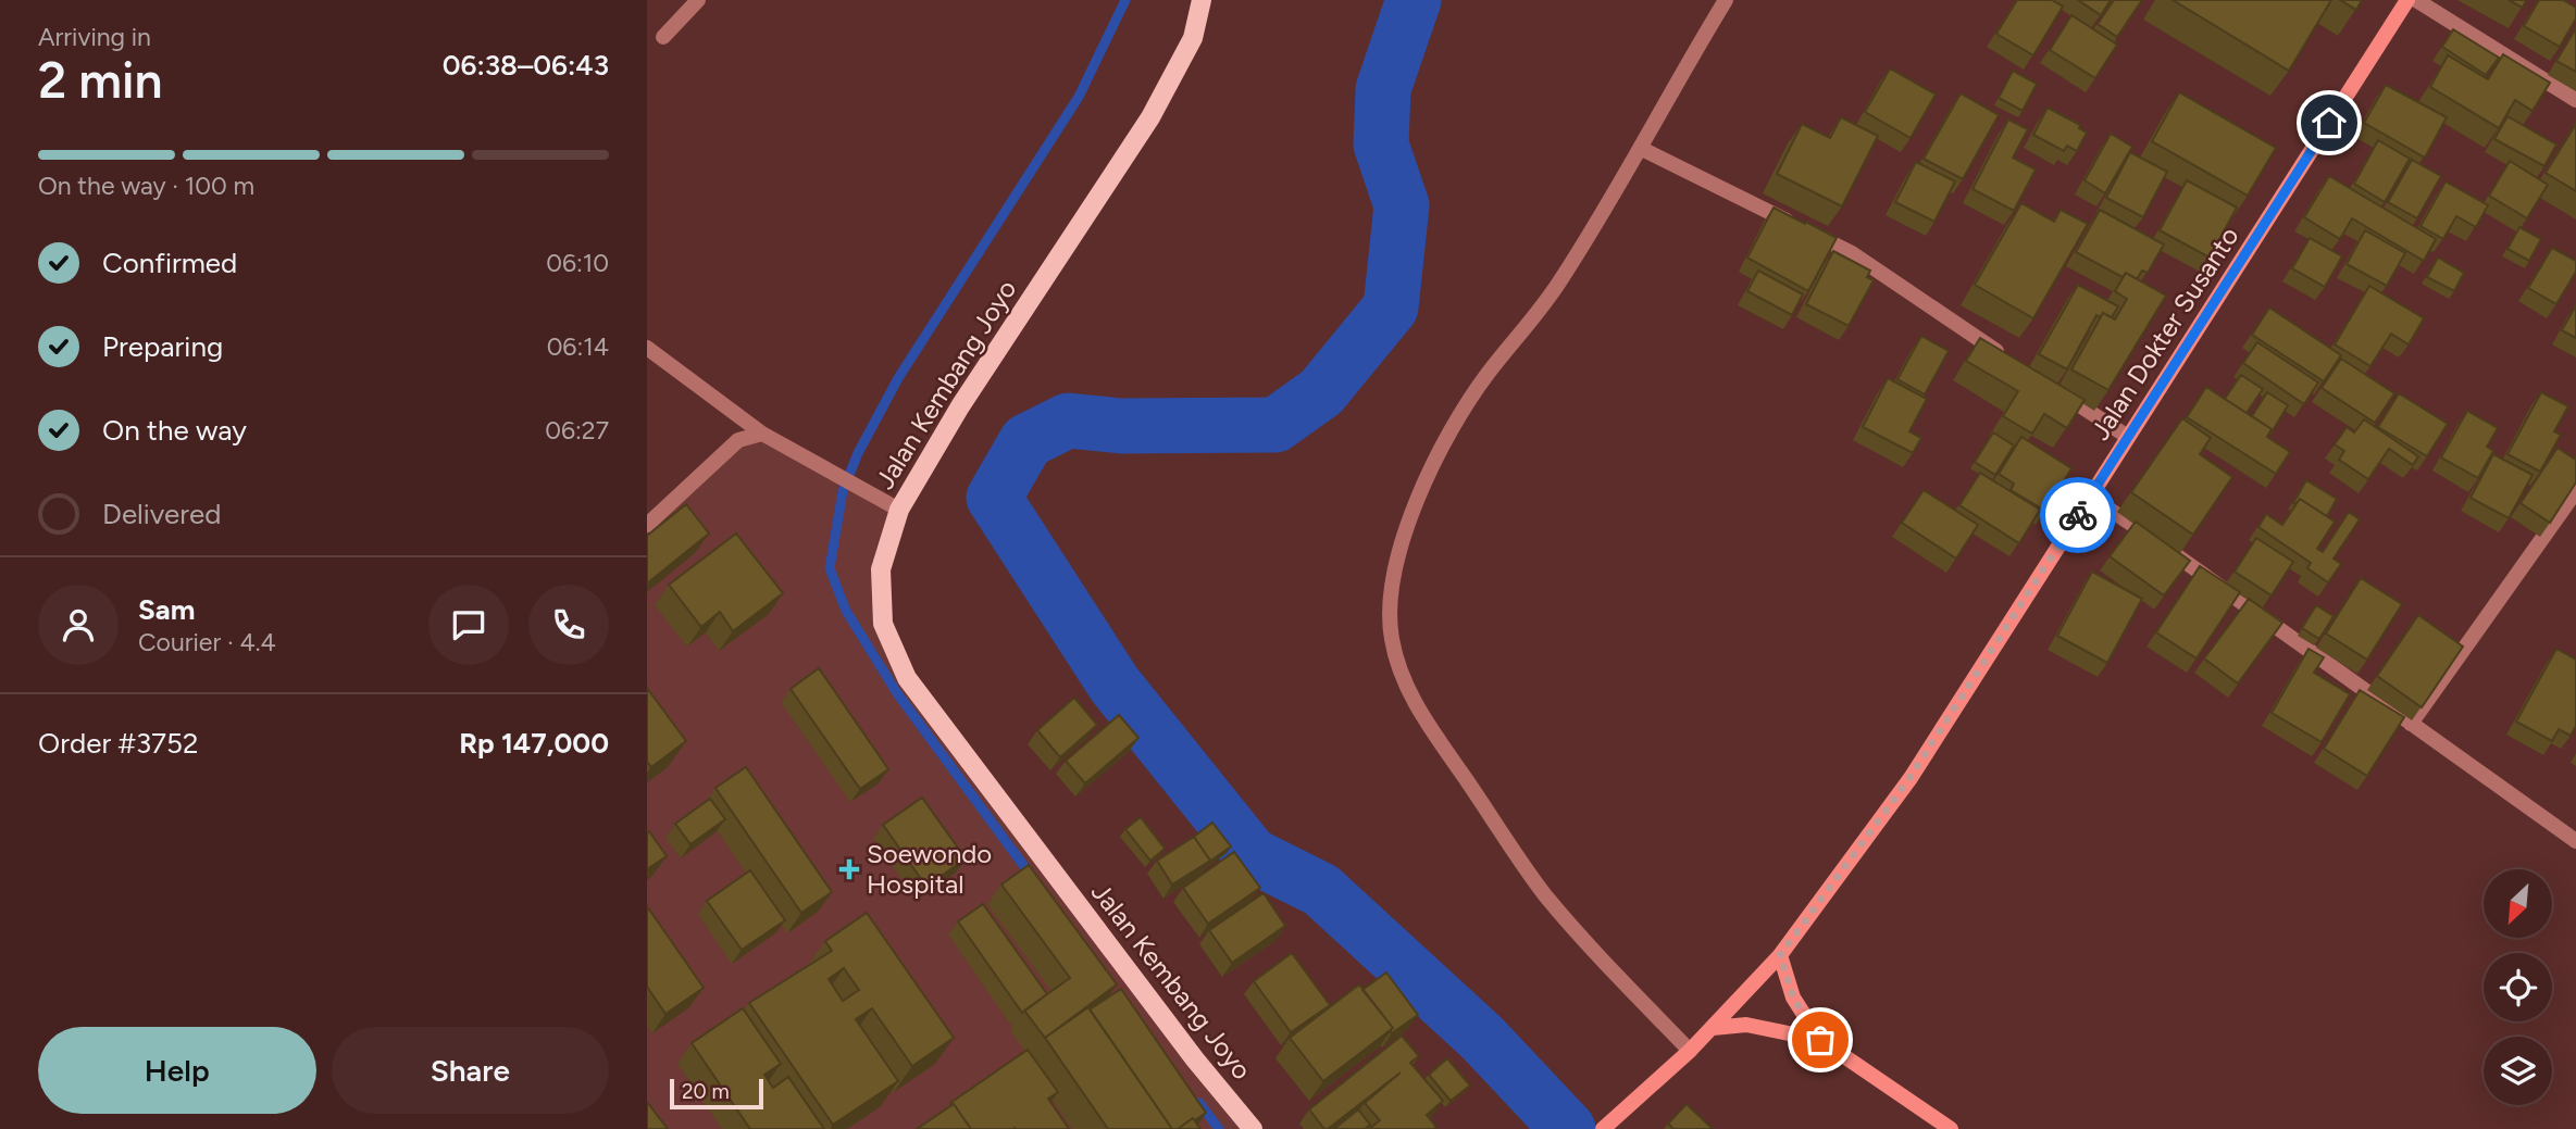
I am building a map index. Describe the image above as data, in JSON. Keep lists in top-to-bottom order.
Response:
{
  "streets": {
    "main road": ["Jalan Dokter Susanto", "Jalan Kembang Joyo"]
  },
  "places": {
    "health": ["Soewondo Hospital"]
  },
  "scale_bar": "20 m",
  "north": "bottom left",
  "page": {
    "heading": ["2 min", "Arriving in", "06:38–06:43"],
    "panel": [
      "Sam",
      "Courier · 4.4",
      "Order #3752",
      "Rp 147,000"
    ],
    "bar": "On the way · 100 m",
    "list": [
      ["Confirmed", "06:10"],
      ["Preparing", "06:14"],
      ["On the way", "06:27"],
      "Delivered"
    ],
    "buttons": ["Help", "Share"],
    "scale": "20 m"
  }
}
